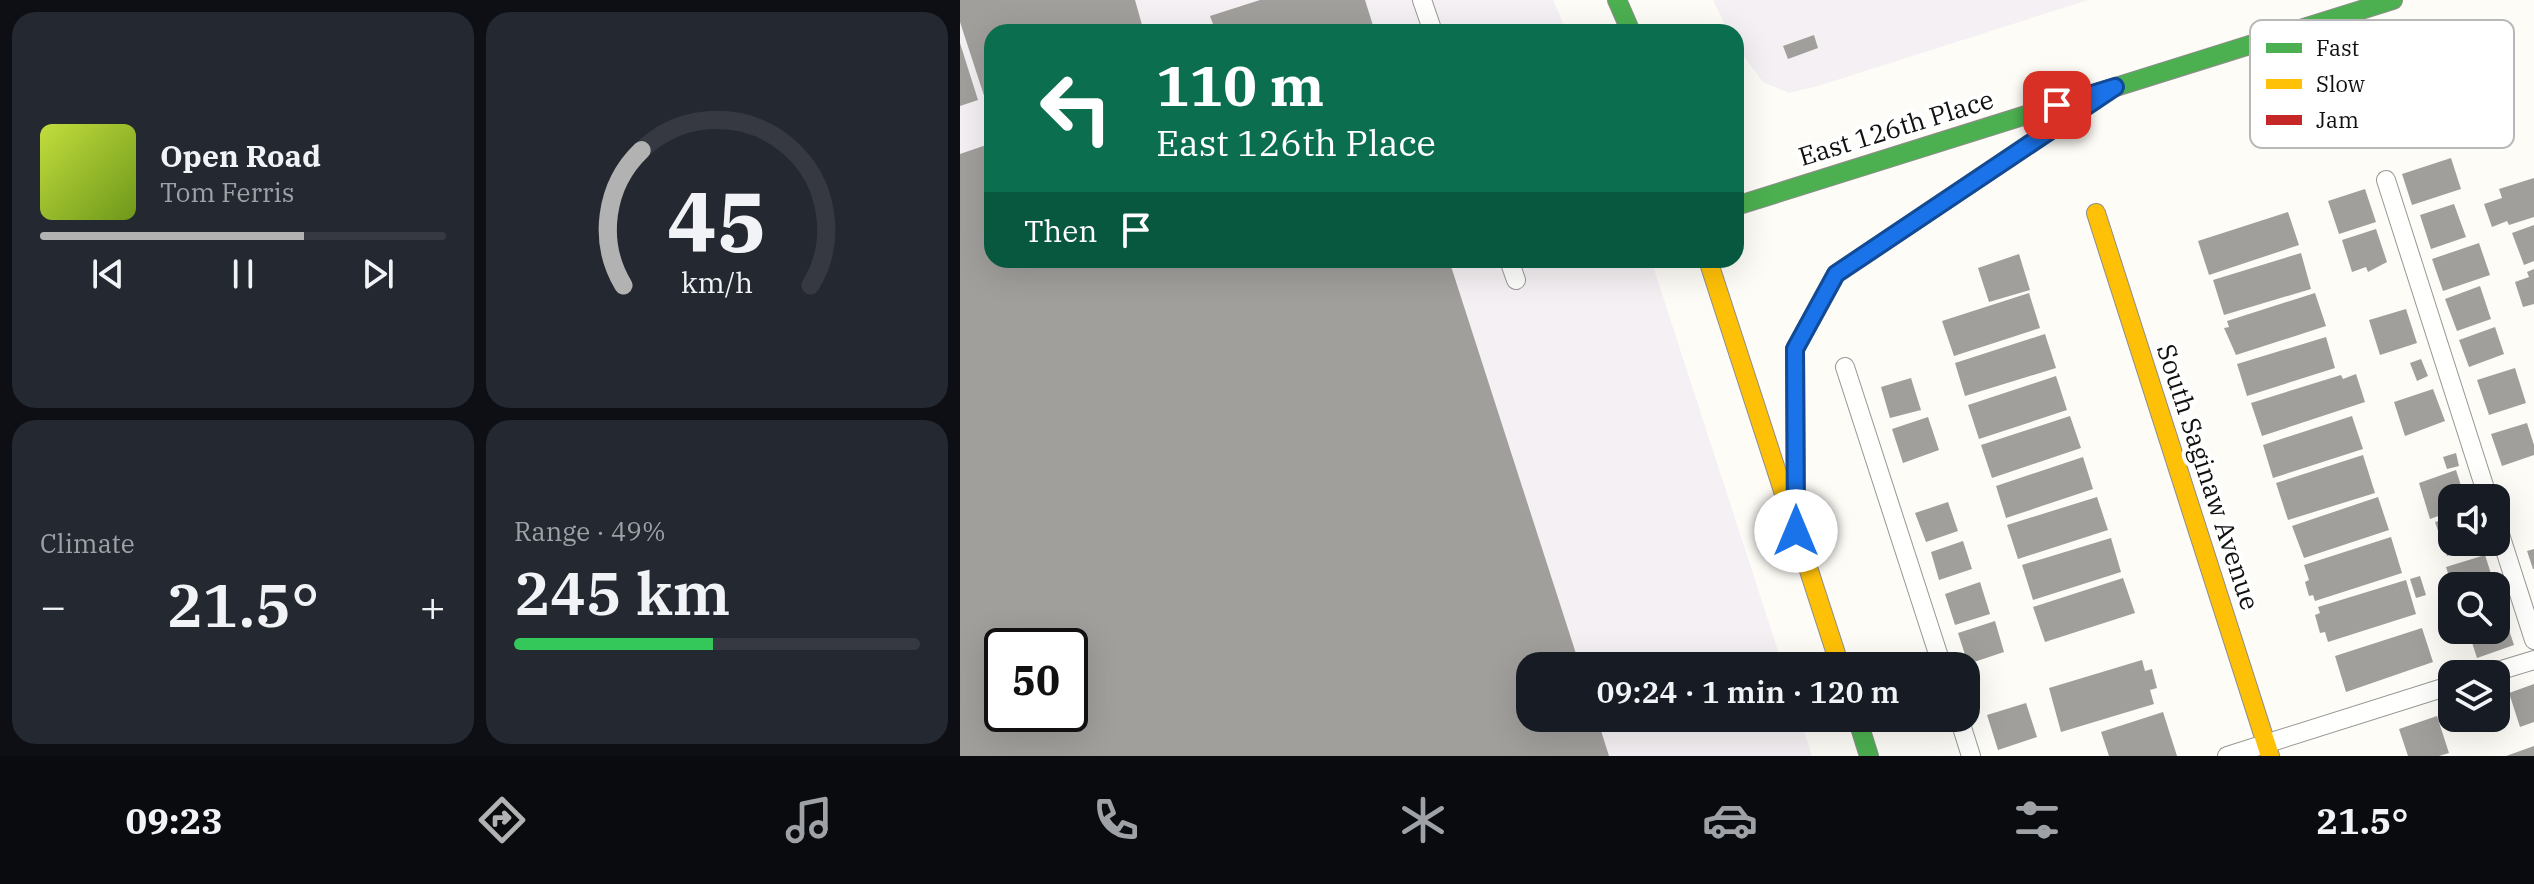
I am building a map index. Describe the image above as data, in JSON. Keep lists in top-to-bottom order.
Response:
{
  "streets": {
    "street": ["East 126th Place", "South Saginaw Avenue"]
  },
  "legend": ["Fast", "Slow", "Jam"],
  "page": {
    "turn": ["110 m", "East 126th Place"],
    "song": ["Open Road", "Tom Ferris"],
    "then": "Then",
    "tile": [
      "Climate",
      ["Range · 49%", "245 km"]
    ],
    "heat": ["−", "21.5°", "+"],
    "limit": "50",
    "trip": "09:24 · 1 min · 120 m",
    "tabs": ["09:23", "21.5°"],
    "gauge": ["45", "km/h"]
  }
}
